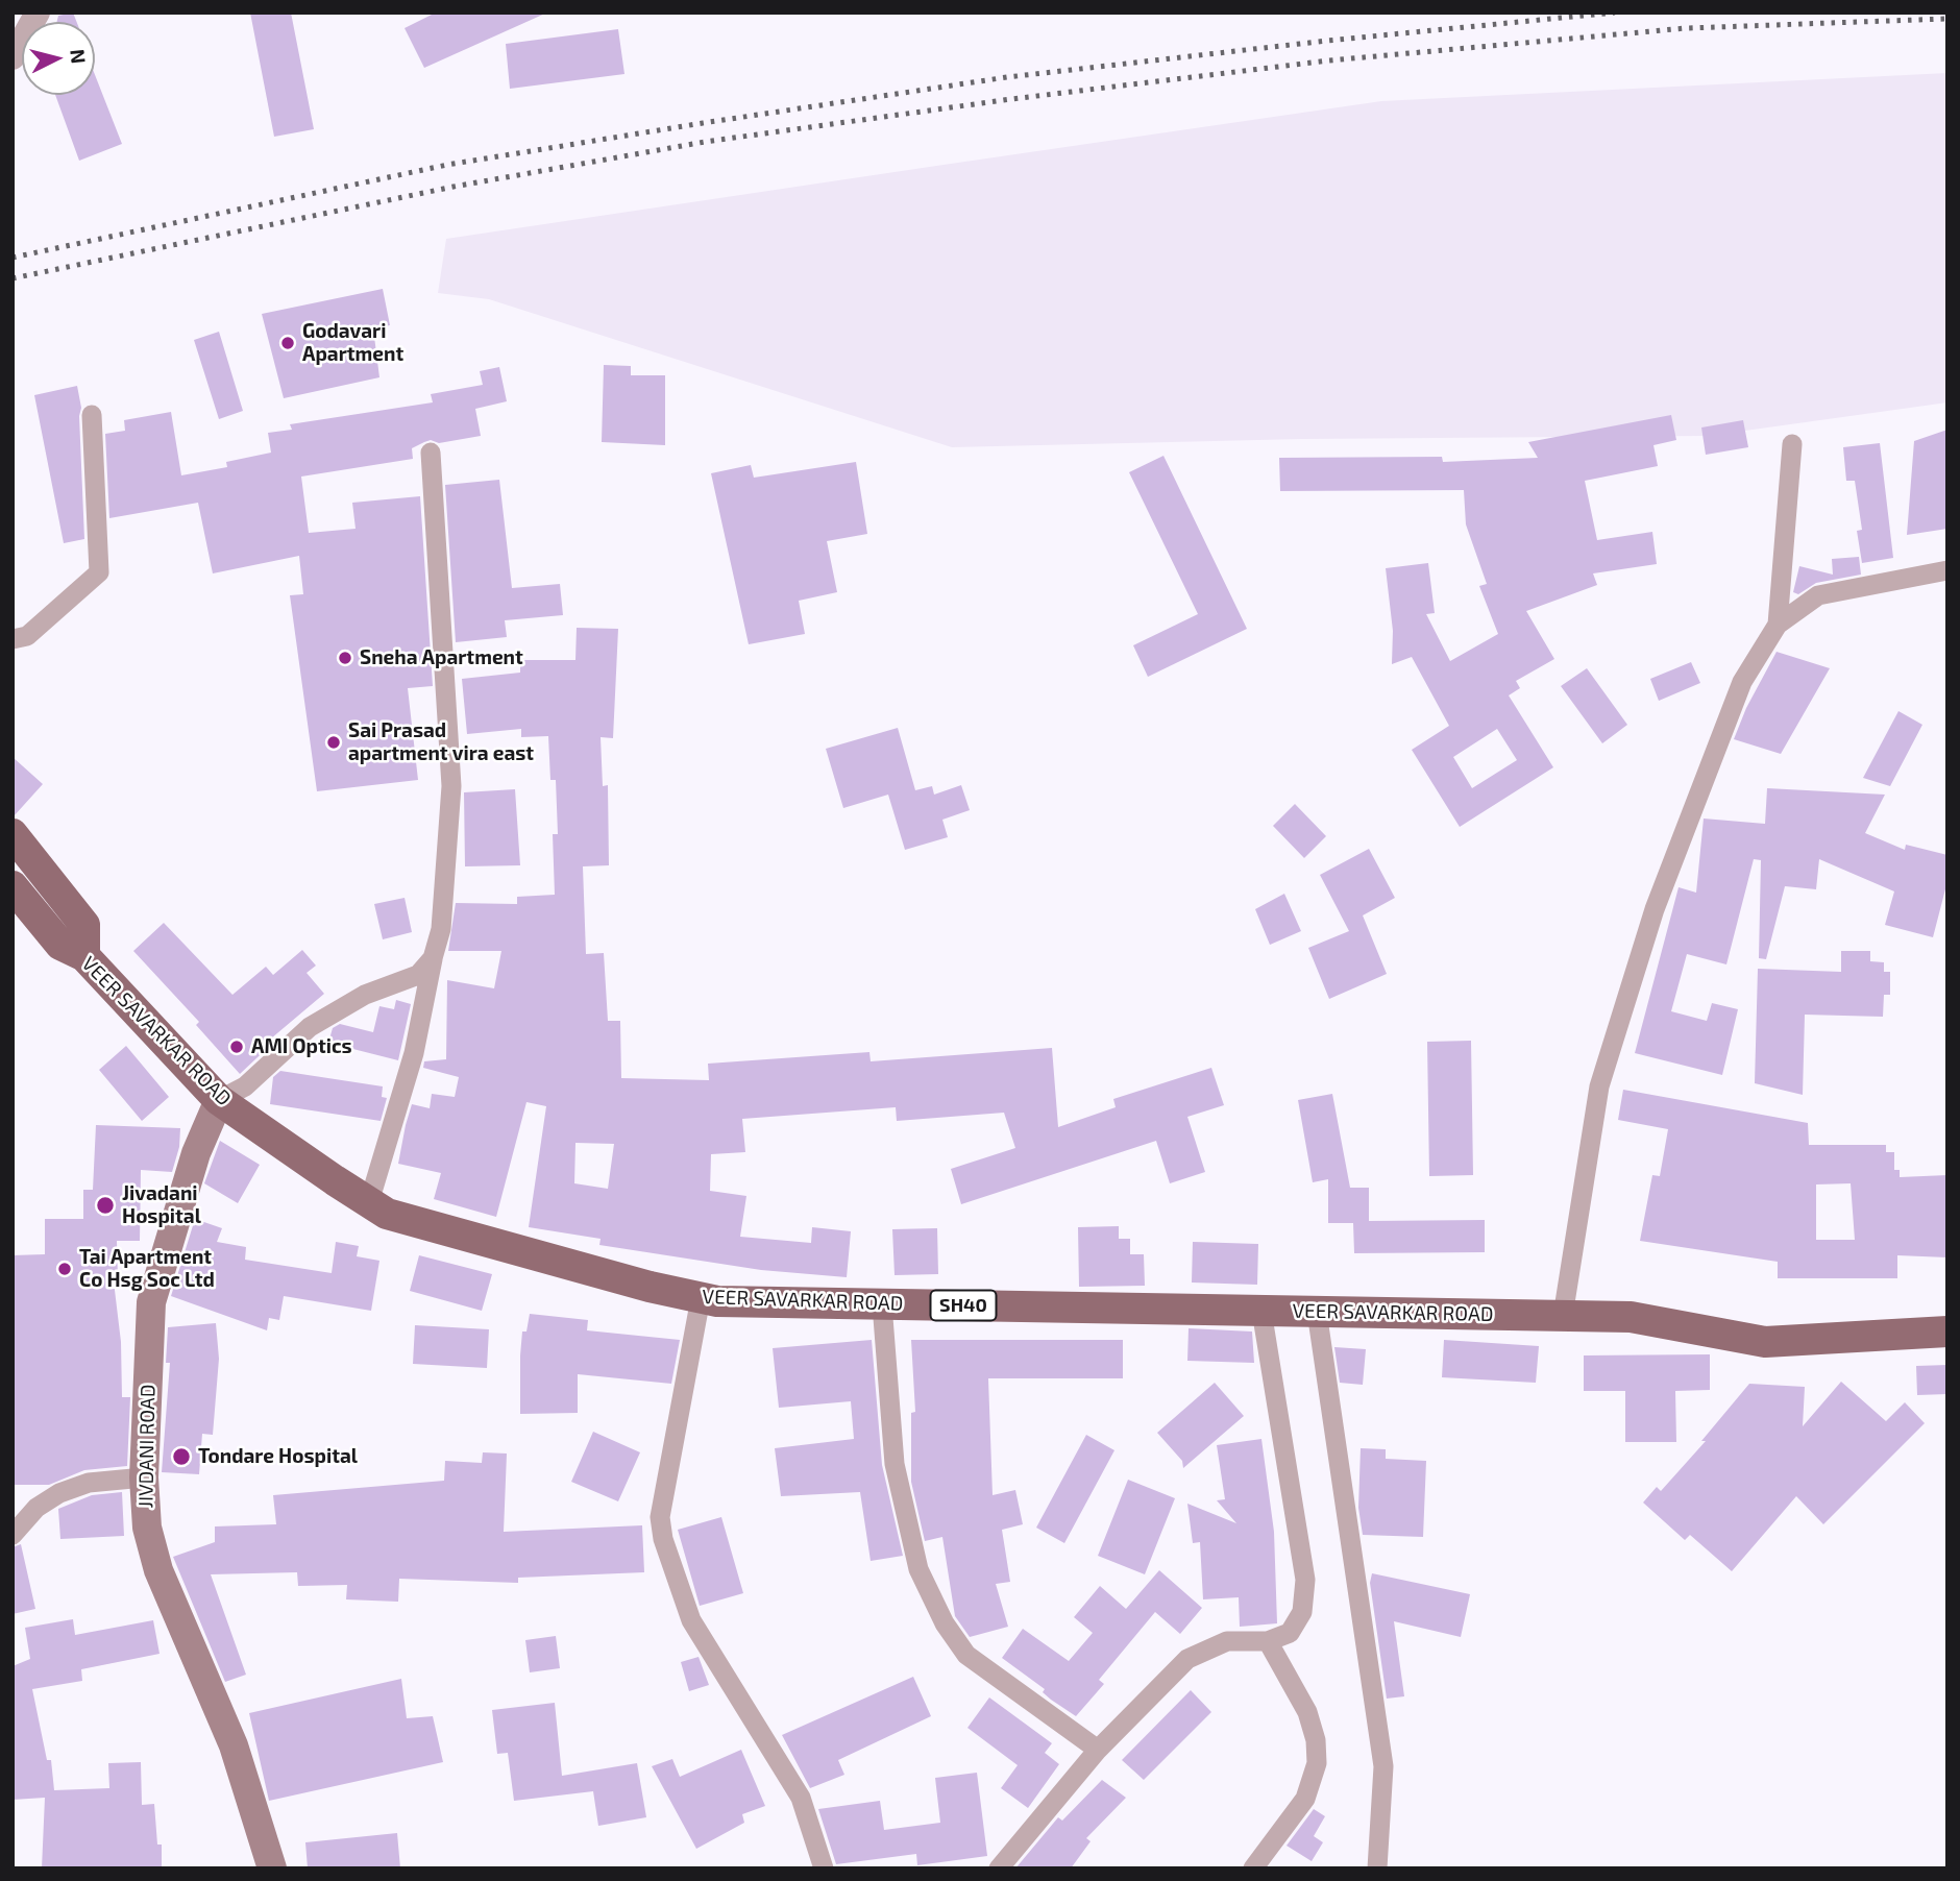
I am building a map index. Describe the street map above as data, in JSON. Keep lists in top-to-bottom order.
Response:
{
  "streets": {
    "main road": ["VEER SAVARKAR ROAD", "SH40", "JIVDANI ROAD"]
  },
  "crossings": [
    ["VEER SAVARKAR ROAD", "JIVDANI ROAD"]
  ],
  "places": [
    "Godavari Apartment",
    "Sneha Apartment",
    "Sai Prasad apartment vira east",
    "AMI Optics",
    "Jivadani Hospital",
    "Tai Apartment Co Hsg Soc Ltd",
    "Tondare Hospital"
  ],
  "north": "right"
}
